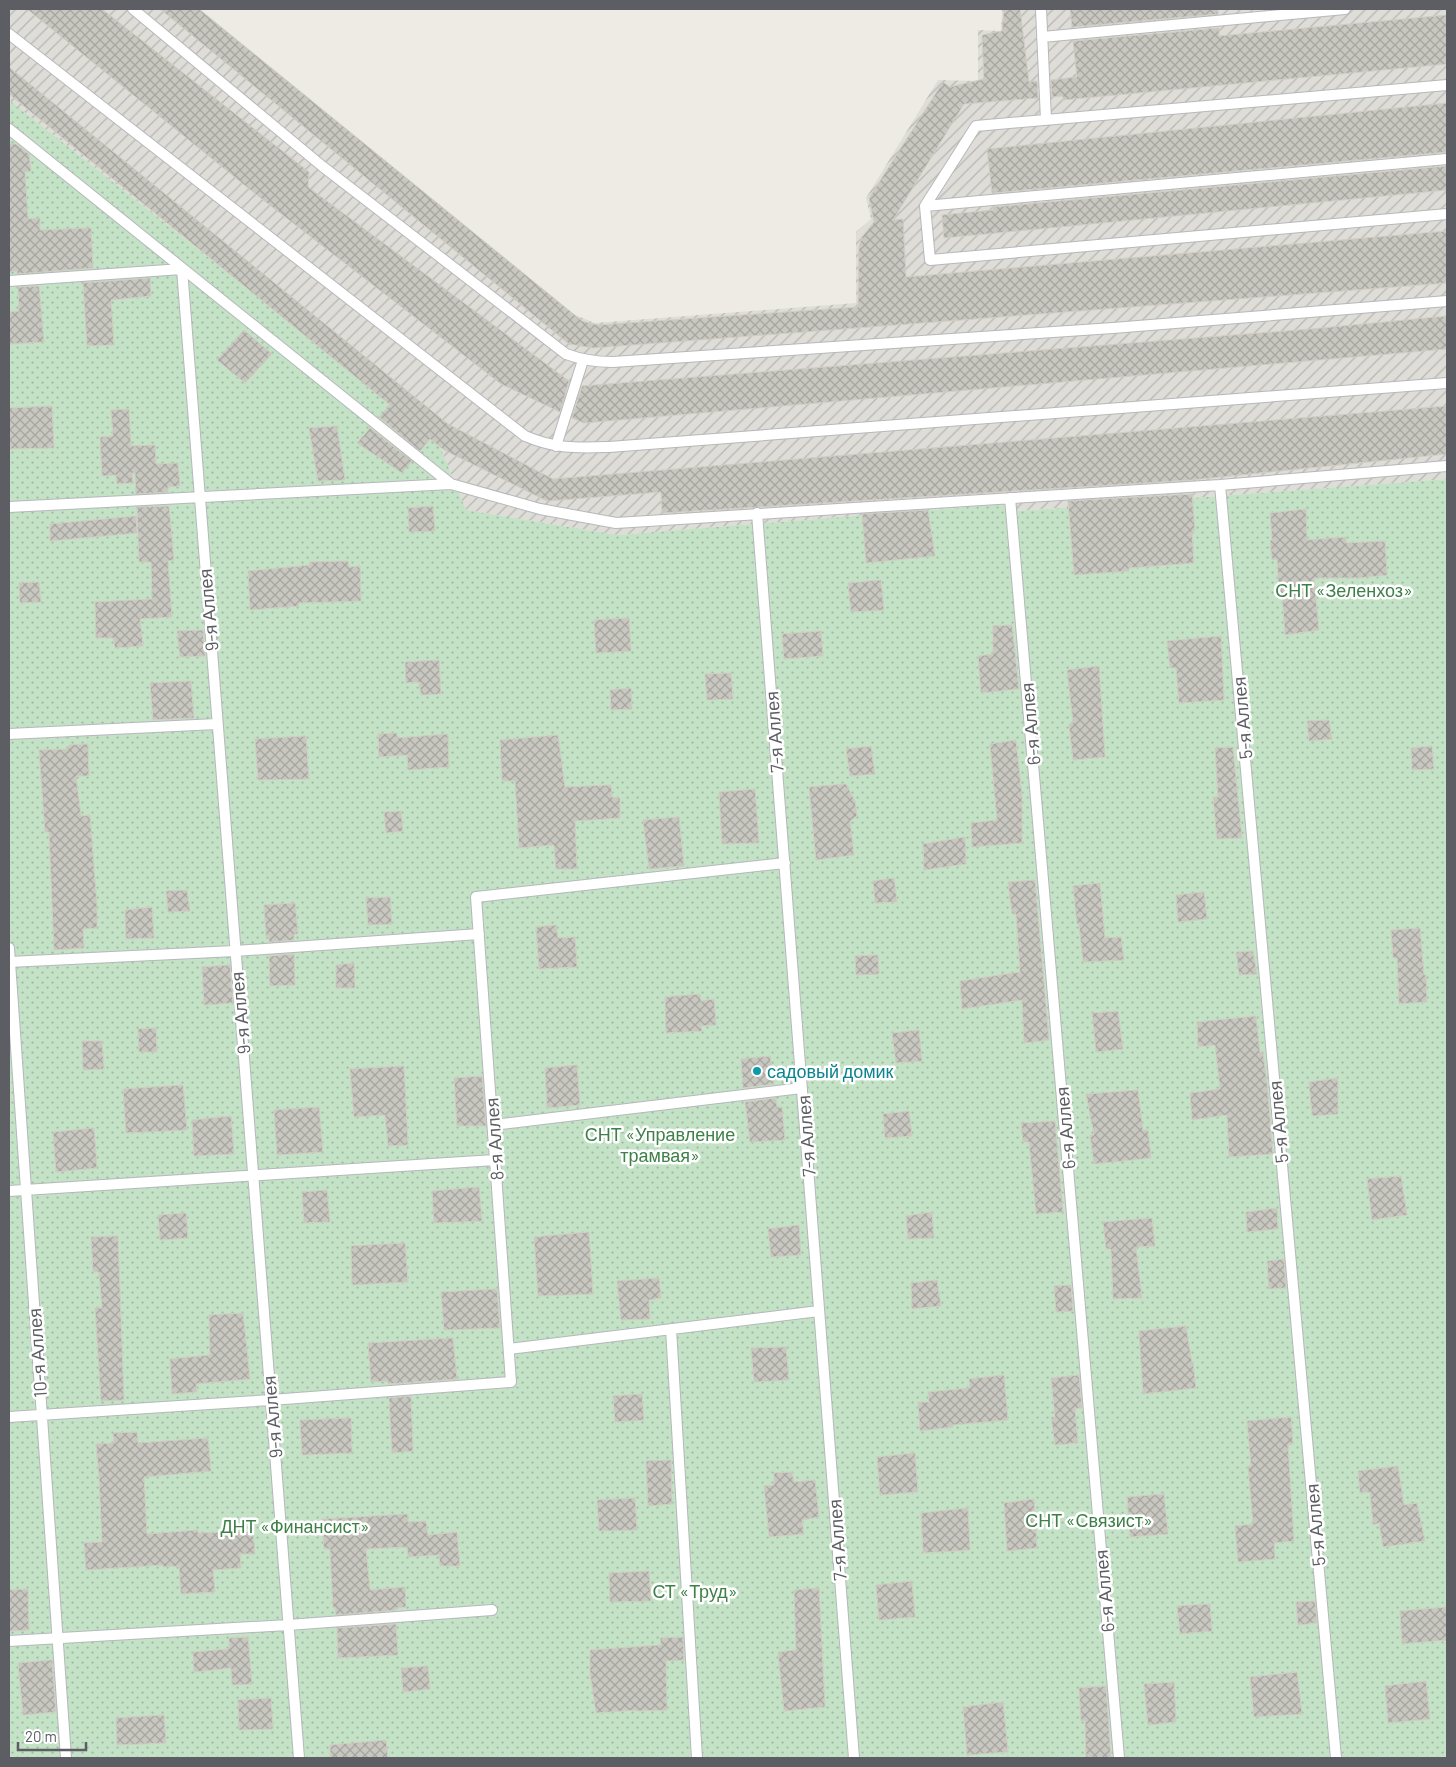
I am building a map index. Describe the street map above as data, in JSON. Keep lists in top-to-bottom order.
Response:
{
  "streets": {
    "lane": [
      "9-я Аллея",
      "5-я Аллея",
      "6-я Аллея",
      "7-я Аллея",
      "8-я Аллея",
      "10-я Аллея"
    ]
  },
  "crossings": [
    ["9-я Аллея", "8-я Аллея"],
    ["7-я Аллея", "8-я Аллея"]
  ],
  "parks": [
    "СНТ «Зеленхоз»",
    "СНТ «Управление трамвая»",
    "СНТ «Связист»",
    "ДНТ «Финансист»",
    "СТ «Труд»"
  ],
  "places": ["садовый домик"],
  "scale_bar": "20 m"
}
